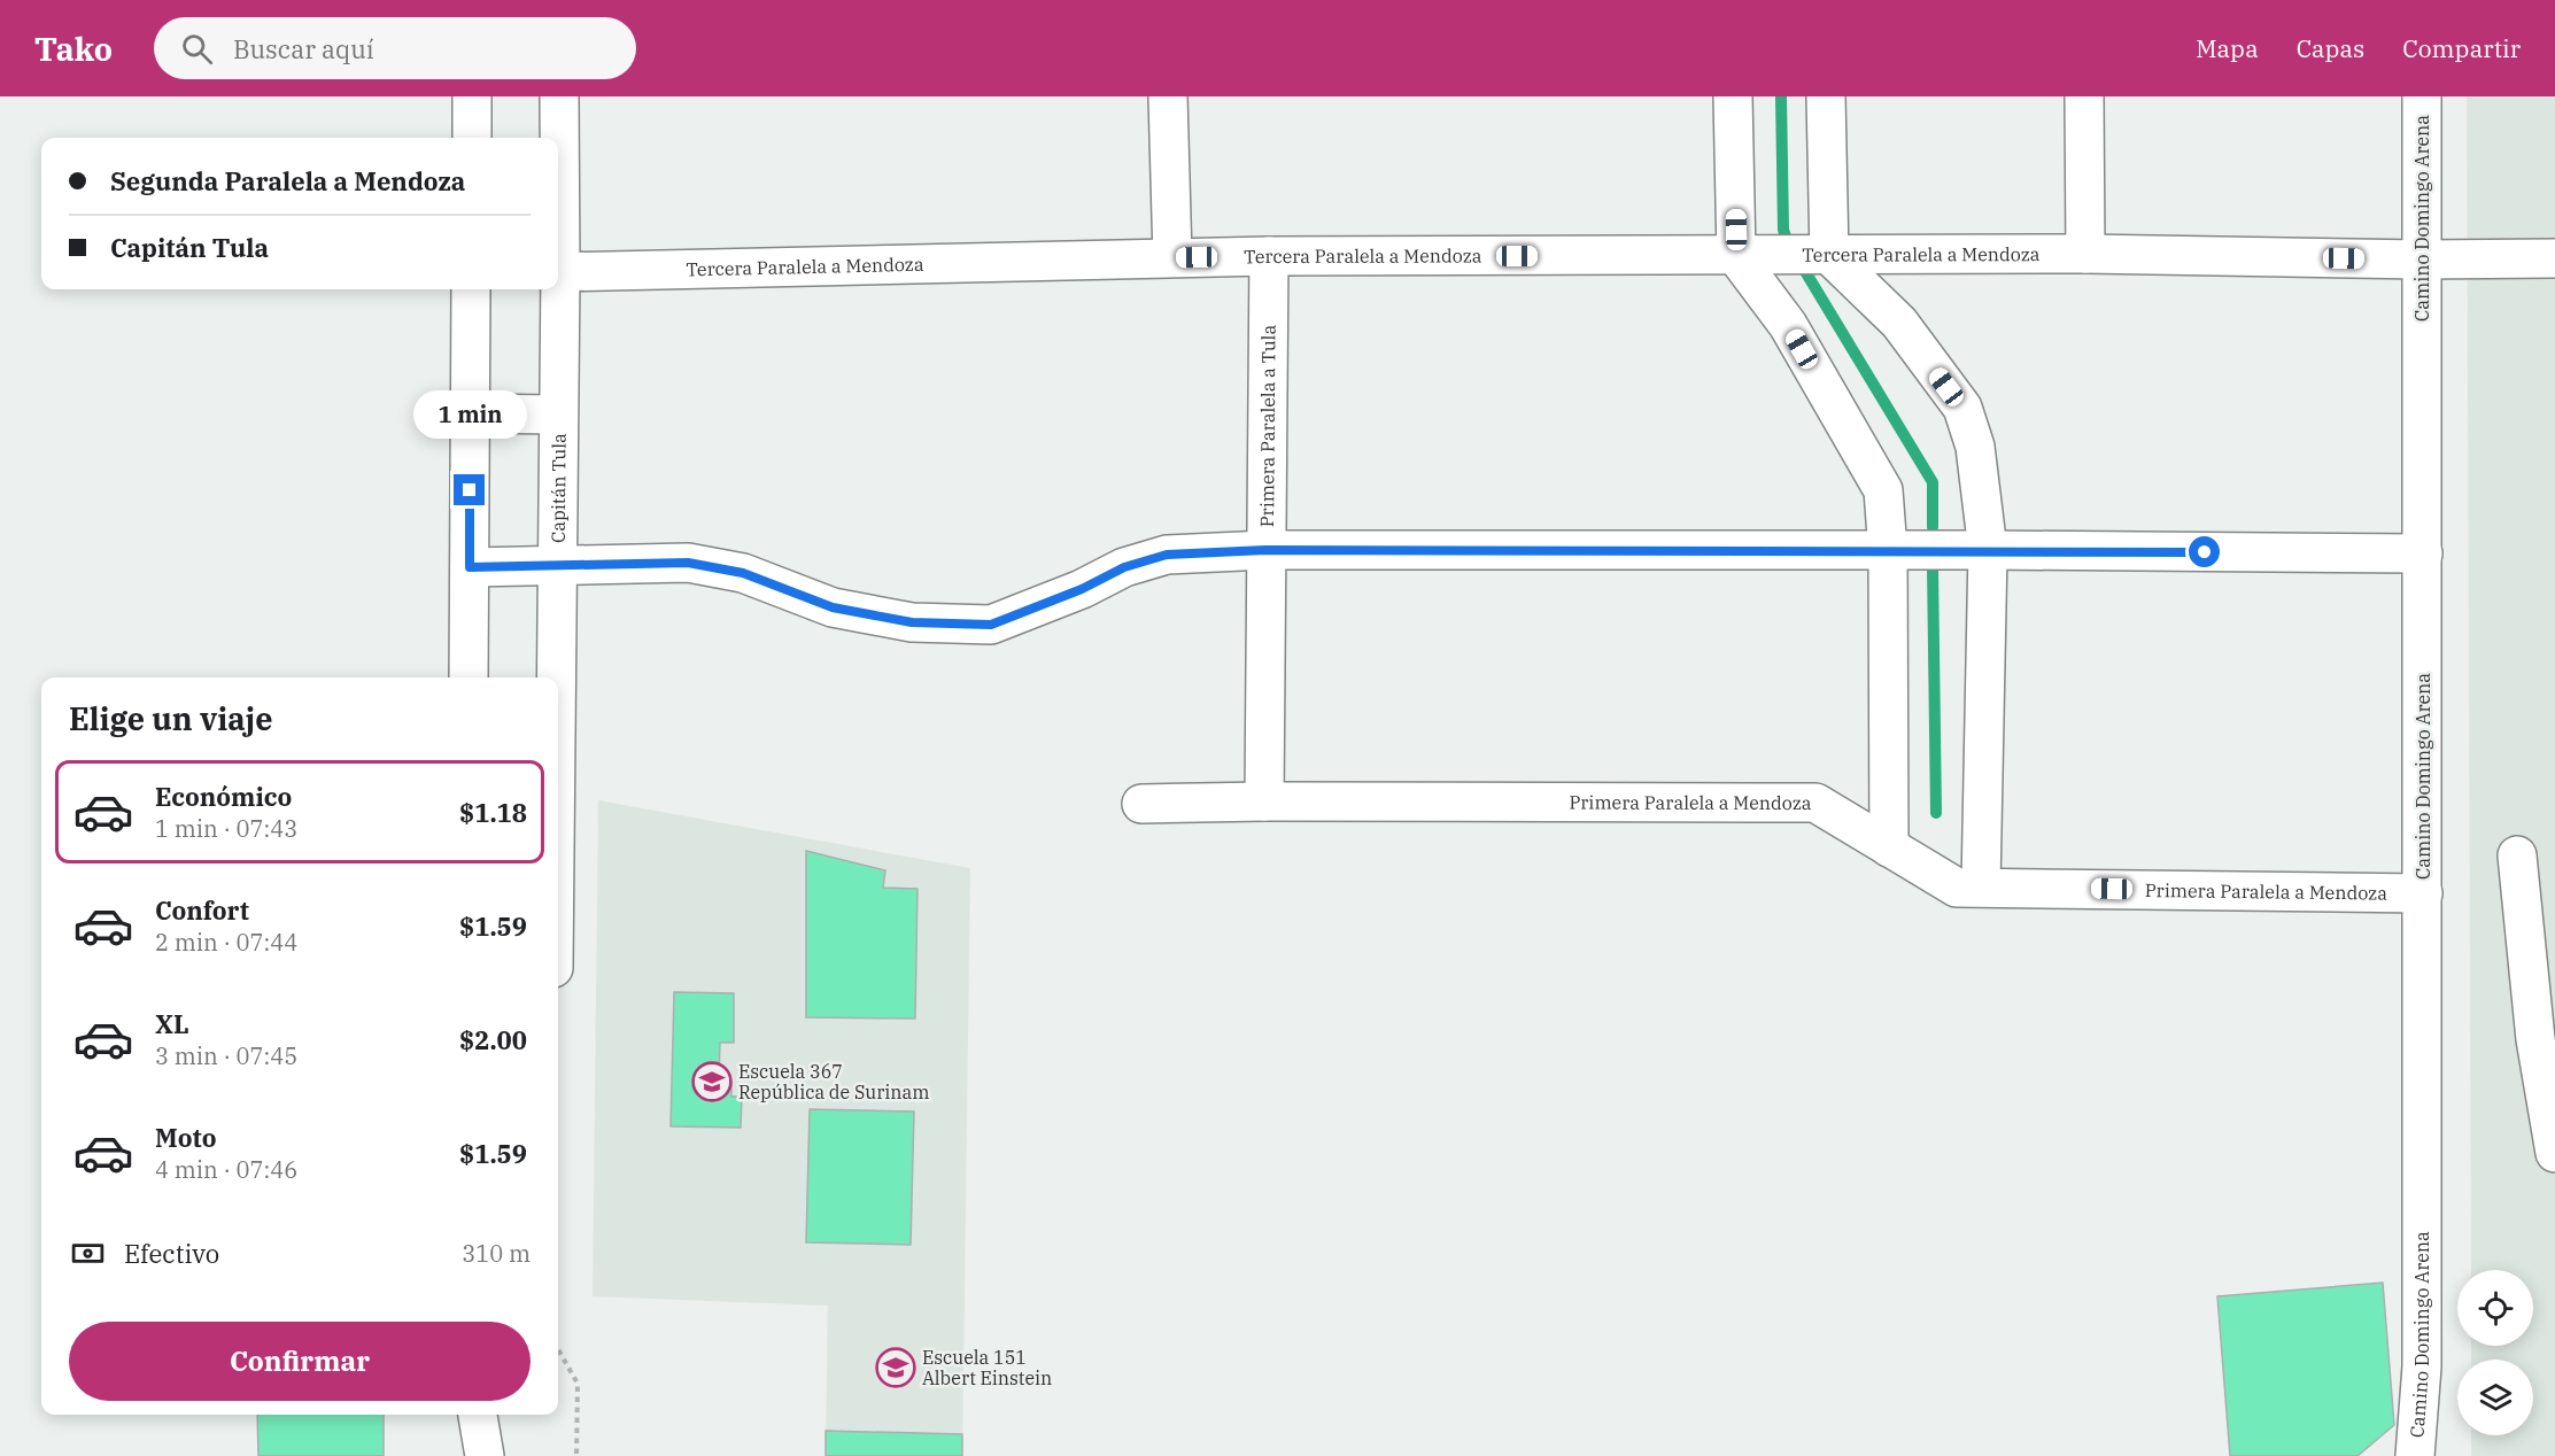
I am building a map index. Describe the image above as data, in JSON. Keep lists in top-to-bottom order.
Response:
{
  "streets": {
    "street": [
      "Camino Domingo Arena",
      "Tercera Paralela a Mendoza",
      "Primera Paralela a Tula",
      "Capitán Tula",
      "Primera Paralela a Mendoza"
    ]
  },
  "crossings": [
    ["Camino Domingo Arena", "Tercera Paralela a Mendoza"],
    ["Camino Domingo Arena", "Primera Paralela a Mendoza"],
    ["Tercera Paralela a Mendoza", "Primera Paralela a Tula"],
    ["Primera Paralela a Tula", "Primera Paralela a Mendoza"]
  ],
  "places": {
    "school or university": ["Escuela 367 República de Surinam", "Escuela 151 Albert Einstein"]
  },
  "page": {
    "header": "Tako",
    "search": "Buscar aquí",
    "nav": ["Mapa", "Capas", "Compartir"],
    "banner": ["Segunda Paralela a Mendoza", "Capitán Tula"],
    "bubble": "1 min",
    "heading": "Elige un viaje",
    "list": [
      {
        "name": "Económico",
        "note": "1 min · 07:43",
        "value": "$1.18"
      },
      {
        "name": "Confort",
        "note": "2 min · 07:44",
        "value": "$1.59"
      },
      {
        "name": "XL",
        "note": "3 min · 07:45",
        "value": "$2.00"
      },
      {
        "name": "Moto",
        "note": "4 min · 07:46",
        "value": "$1.59"
      }
    ],
    "pay": ["Efectivo", "310 m"],
    "buttons": "Confirmar"
  }
}
